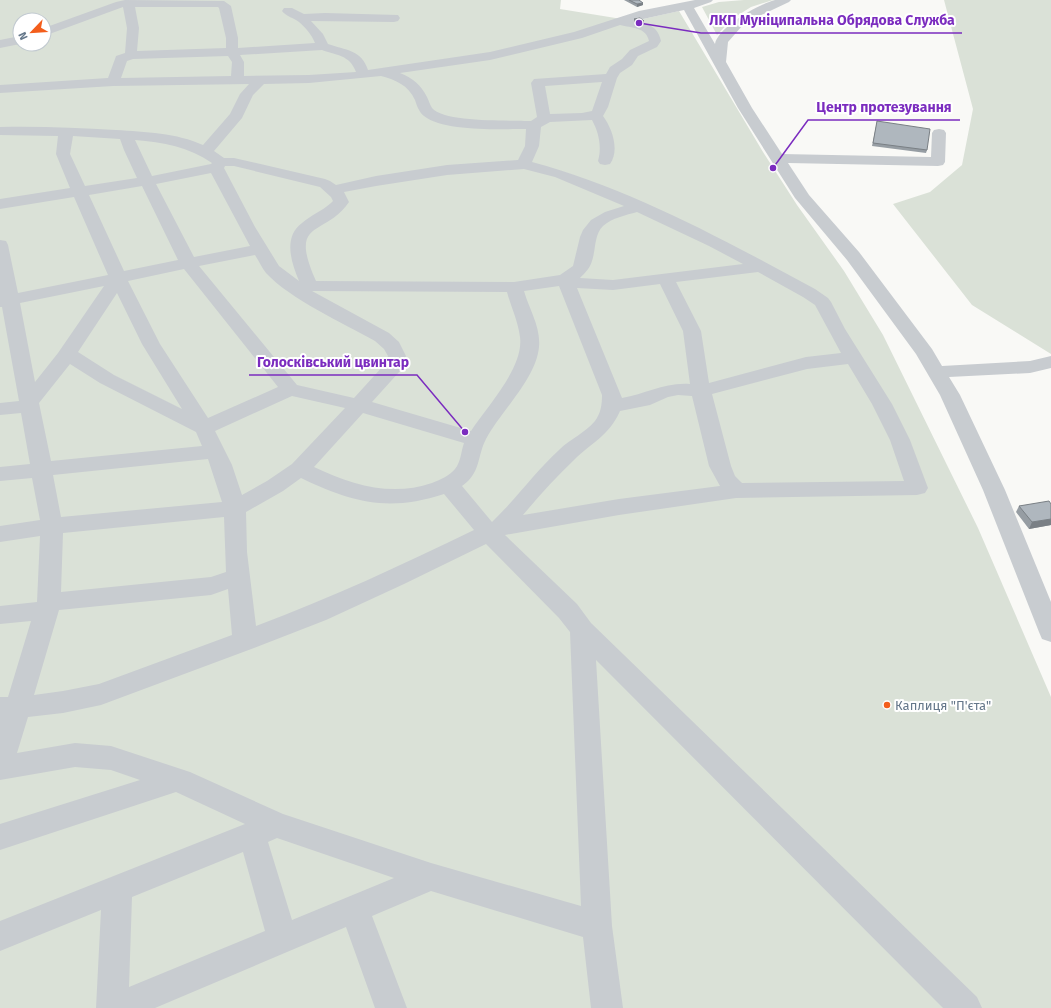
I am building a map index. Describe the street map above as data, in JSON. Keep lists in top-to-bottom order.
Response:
{
  "places": [
    "ЛКП Муніципальна Обрядова Служба",
    "Центр протезування",
    "Голосківський цвинтар",
    "Каплиця \"П'єта\""
  ],
  "north": "bottom left"
}
